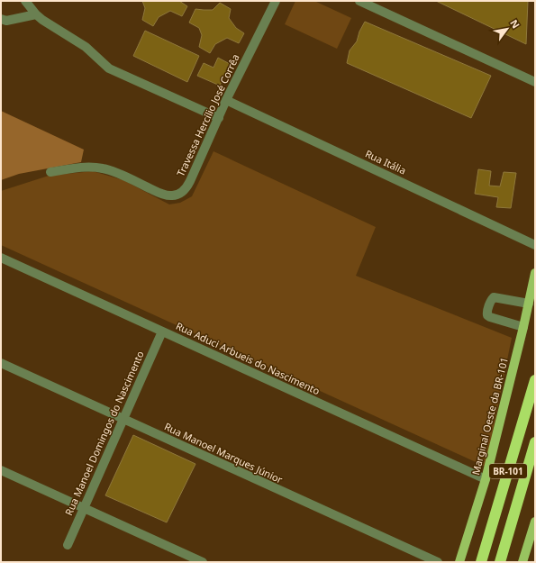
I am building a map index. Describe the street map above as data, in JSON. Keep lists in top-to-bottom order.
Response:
{
  "streets": {
    "highway": ["BR-101"],
    "main road": ["Marginal Oeste da BR-101"],
    "street": [
      "Travessa Hercílio José Corrêa",
      "Rua Itália",
      "Rua Aduci Arbueis do Nascimento",
      "Rua Manoel Domingos do Nascimento",
      "Rua Manoel Marques Júnior"
    ]
  },
  "crossings": [
    ["Travessa Hercílio José Corrêa", "Rua Itália"],
    ["Rua Aduci Arbueis do Nascimento", "Marginal Oeste da BR-101"],
    ["Rua Aduci Arbueis do Nascimento", "Rua Manoel Domingos do Nascimento"],
    ["Rua Manoel Domingos do Nascimento", "Rua Manoel Marques Júnior"]
  ],
  "north": "top right"
}
